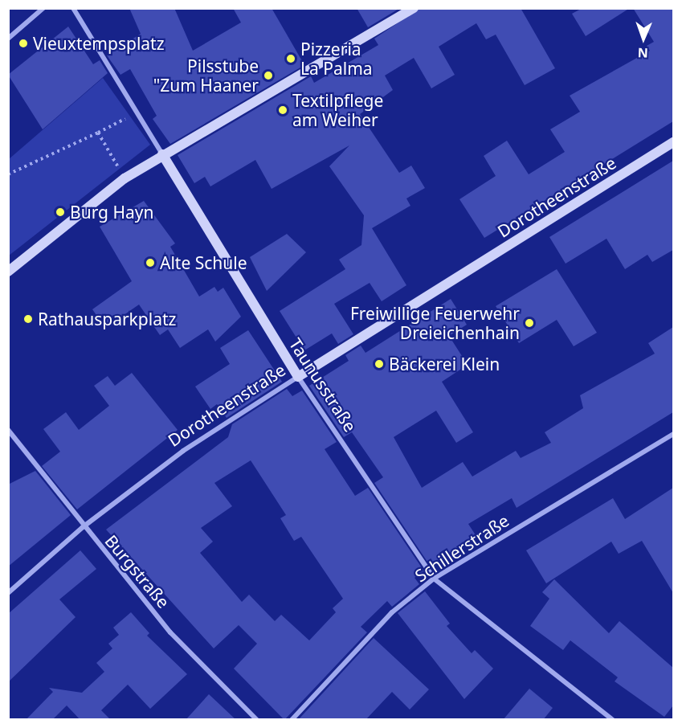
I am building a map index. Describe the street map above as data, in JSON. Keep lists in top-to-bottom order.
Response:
{
  "streets": {
    "street": [
      "Dorotheenstraße",
      "Taunusstraße",
      "Schillerstraße",
      "Burgstraße"
    ]
  },
  "crossings": [
    ["Dorotheenstraße", "Taunusstraße"],
    ["Dorotheenstraße", "Burgstraße"],
    ["Taunusstraße", "Schillerstraße"]
  ],
  "places": [
    "Vieuxtempsplatz",
    "Pizzeria La Palma",
    "Pilsstube \"Zum Haaner",
    "Textilpflege am Weiher",
    "Burg Hayn",
    "Alte Schule",
    "Rathausparkplatz",
    "Freiwillige Feuerwehr Dreieichenhain",
    "Bäckerei Klein"
  ],
  "north": "bottom"
}
